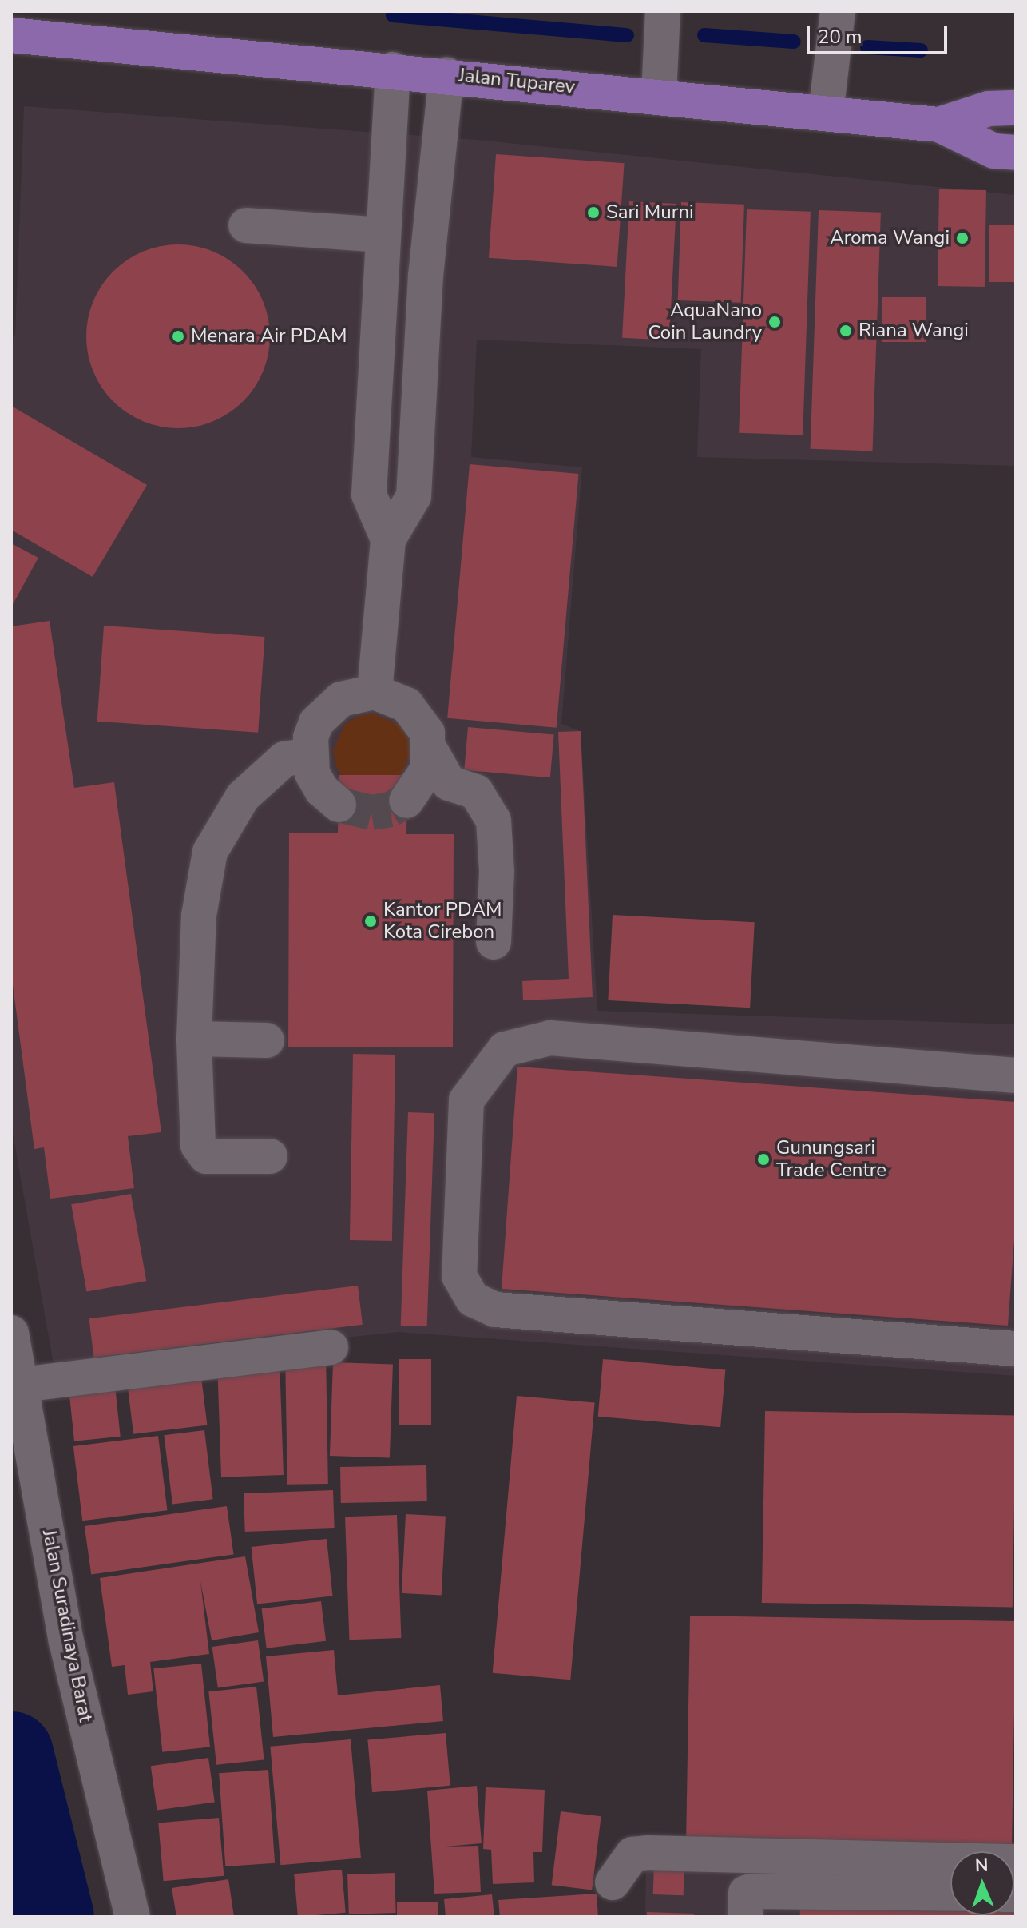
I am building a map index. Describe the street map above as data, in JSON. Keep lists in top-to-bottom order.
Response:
{
  "streets": {
    "main road": ["Jalan Tuparev"],
    "street": ["Jalan Suradinaya Barat"]
  },
  "places": [
    "Sari Murni",
    "Aroma Wangi",
    "AquaNano Coin Laundry",
    "Riana Wangi",
    "Menara Air PDAM",
    "Kantor PDAM Kota Cirebon",
    "Gunungsari Trade Centre"
  ],
  "scale_bar": "20 m",
  "north": "top"
}
